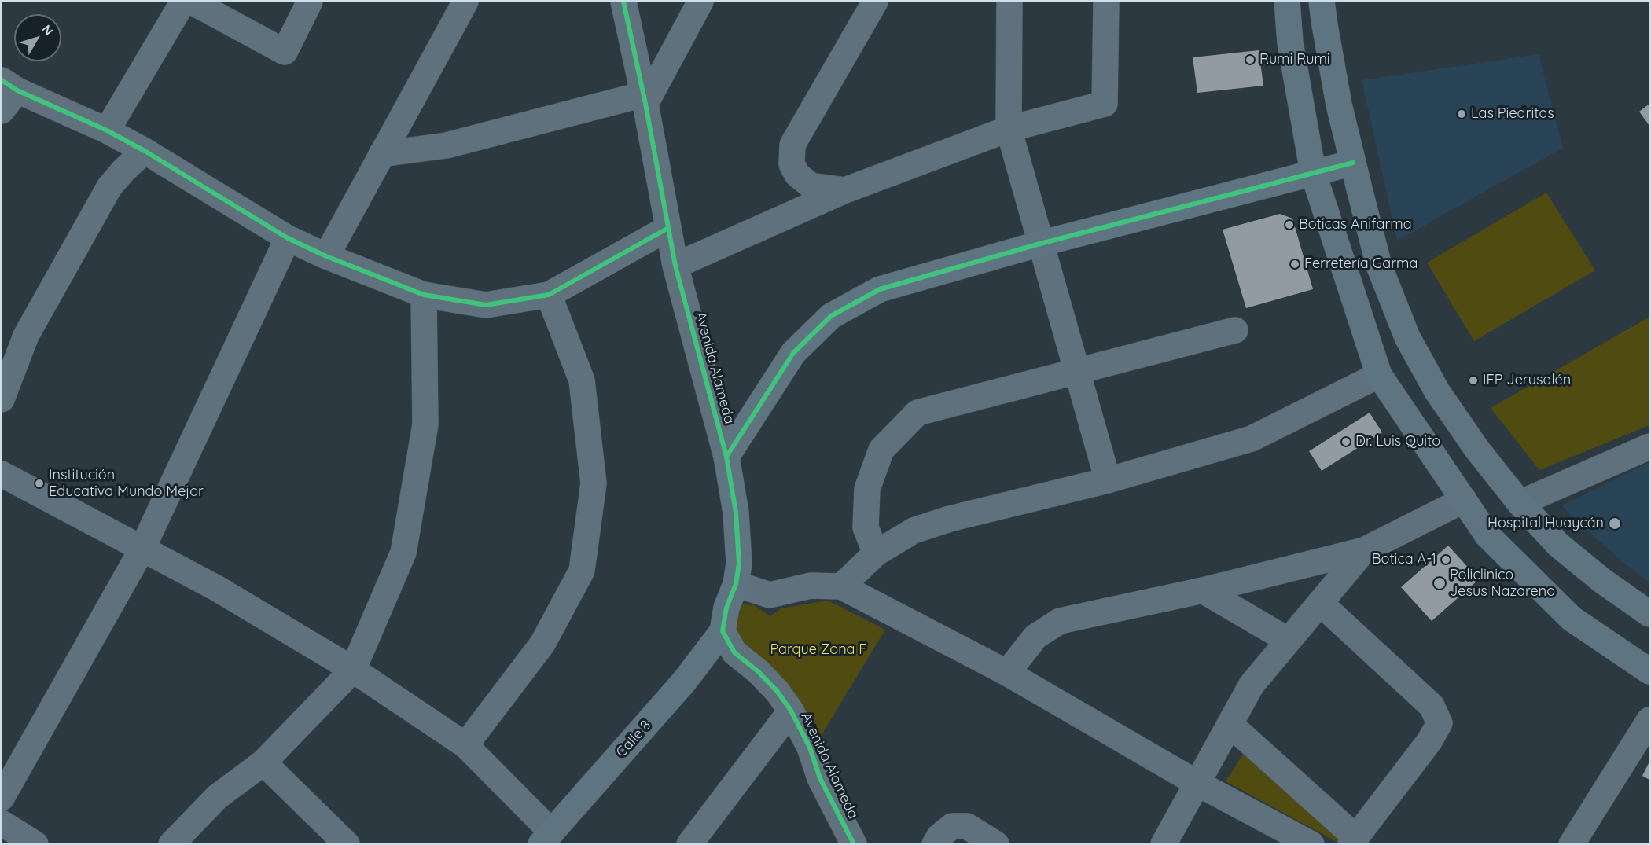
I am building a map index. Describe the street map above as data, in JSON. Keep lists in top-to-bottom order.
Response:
{
  "streets": {
    "main road": ["Avenida Alameda", "Calle 8"]
  },
  "crossings": [
    ["Avenida Alameda", "Calle 8"]
  ],
  "parks": ["Parque Zona F"],
  "places": [
    "Rumi Rumi",
    "Las Piedritas",
    "Boticas Anifarma",
    "Ferretería Garma",
    "IEP Jerusalén",
    "Dr. Luis Quito",
    "Institución Educativa Mundo Mejor",
    "Hospital Huaycán",
    "Botica A-1",
    "Policlinico Jesus Nazareno"
  ],
  "north": "top right"
}
